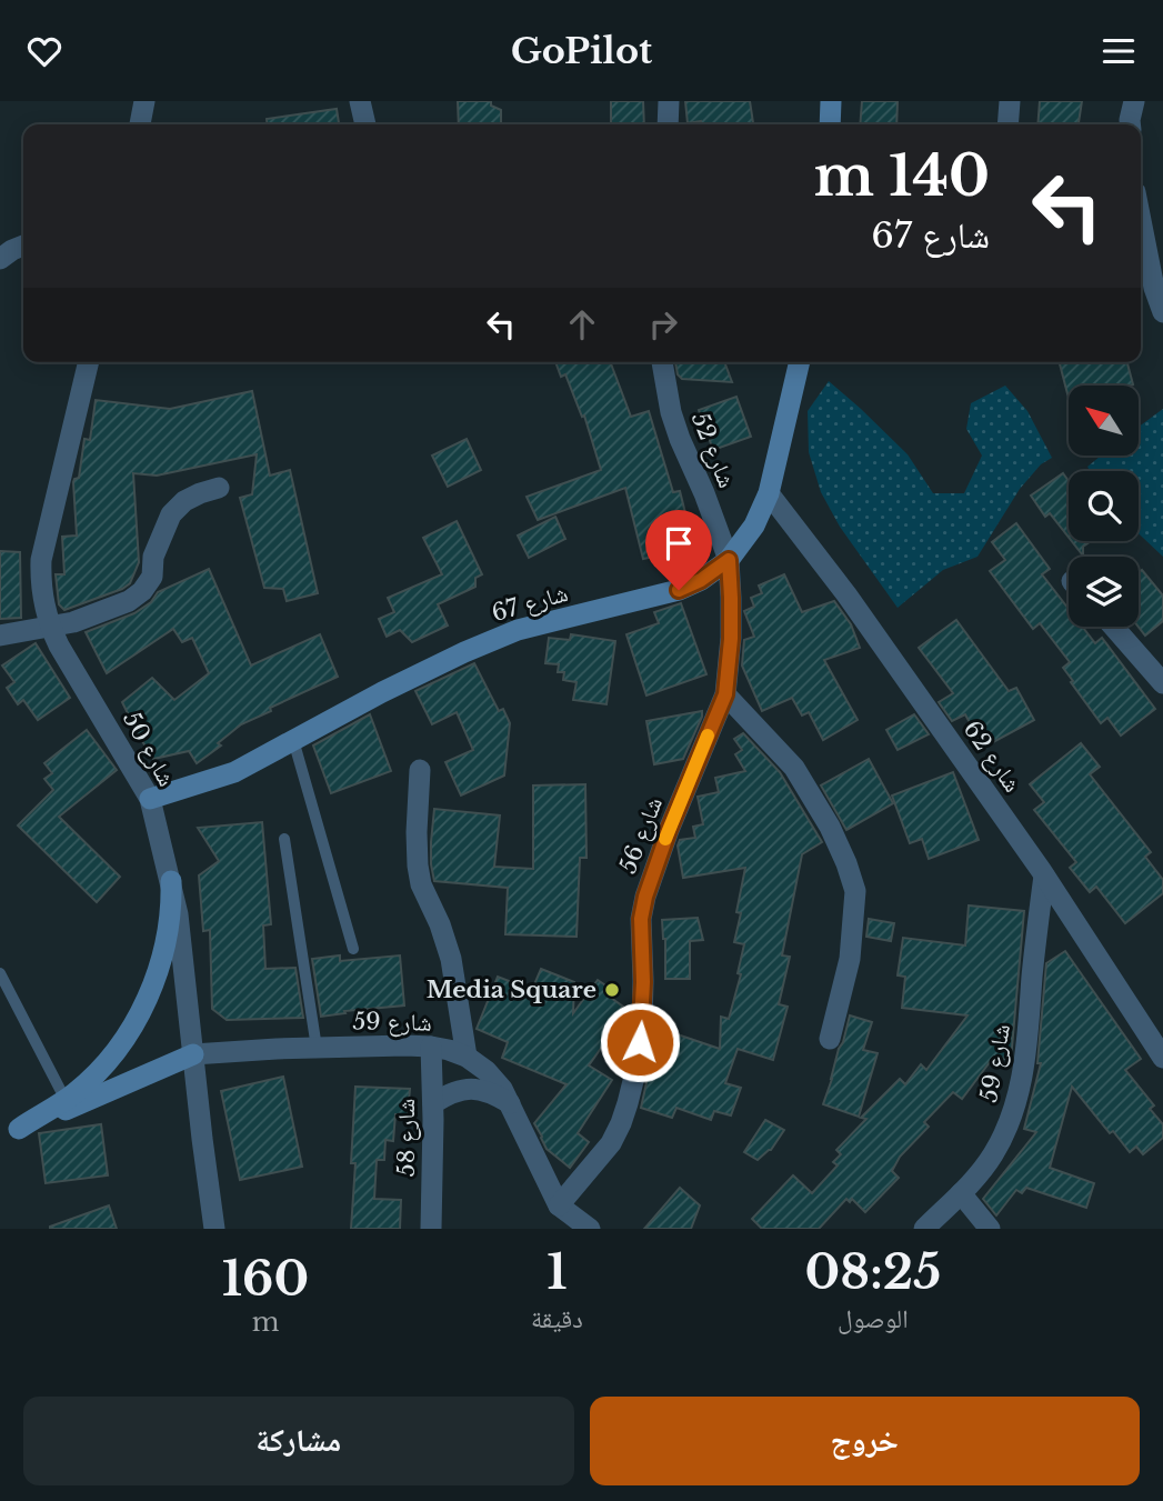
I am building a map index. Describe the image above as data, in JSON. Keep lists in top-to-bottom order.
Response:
{
  "streets": {
    "main road": ["شارع 67"],
    "street": [
      "شارع 52",
      "شارع 50",
      "شارع 62",
      "شارع 56",
      "شارع 59",
      "شارع 58"
    ]
  },
  "crossings": [
    ["شارع 52", "شارع 67"],
    ["شارع 52", "شارع 56"],
    ["شارع 67", "شارع 50"],
    ["شارع 67", "شارع 62"],
    ["شارع 67", "شارع 56"],
    ["شارع 50", "شارع 59"],
    ["شارع 62", "شارع 59"],
    ["شارع 56", "شارع 59"],
    ["شارع 59", "شارع 58"]
  ],
  "places": ["Media Square"],
  "north": "top left",
  "page": {
    "header": "GoPilot",
    "turn": ["140 m", "شارع 67"],
    "eta": [
      "08:25",
      "الوصول",
      "1",
      "دقيقة",
      "160",
      "m"
    ],
    "buttons": ["خروج", "مشاركة"]
  }
}
